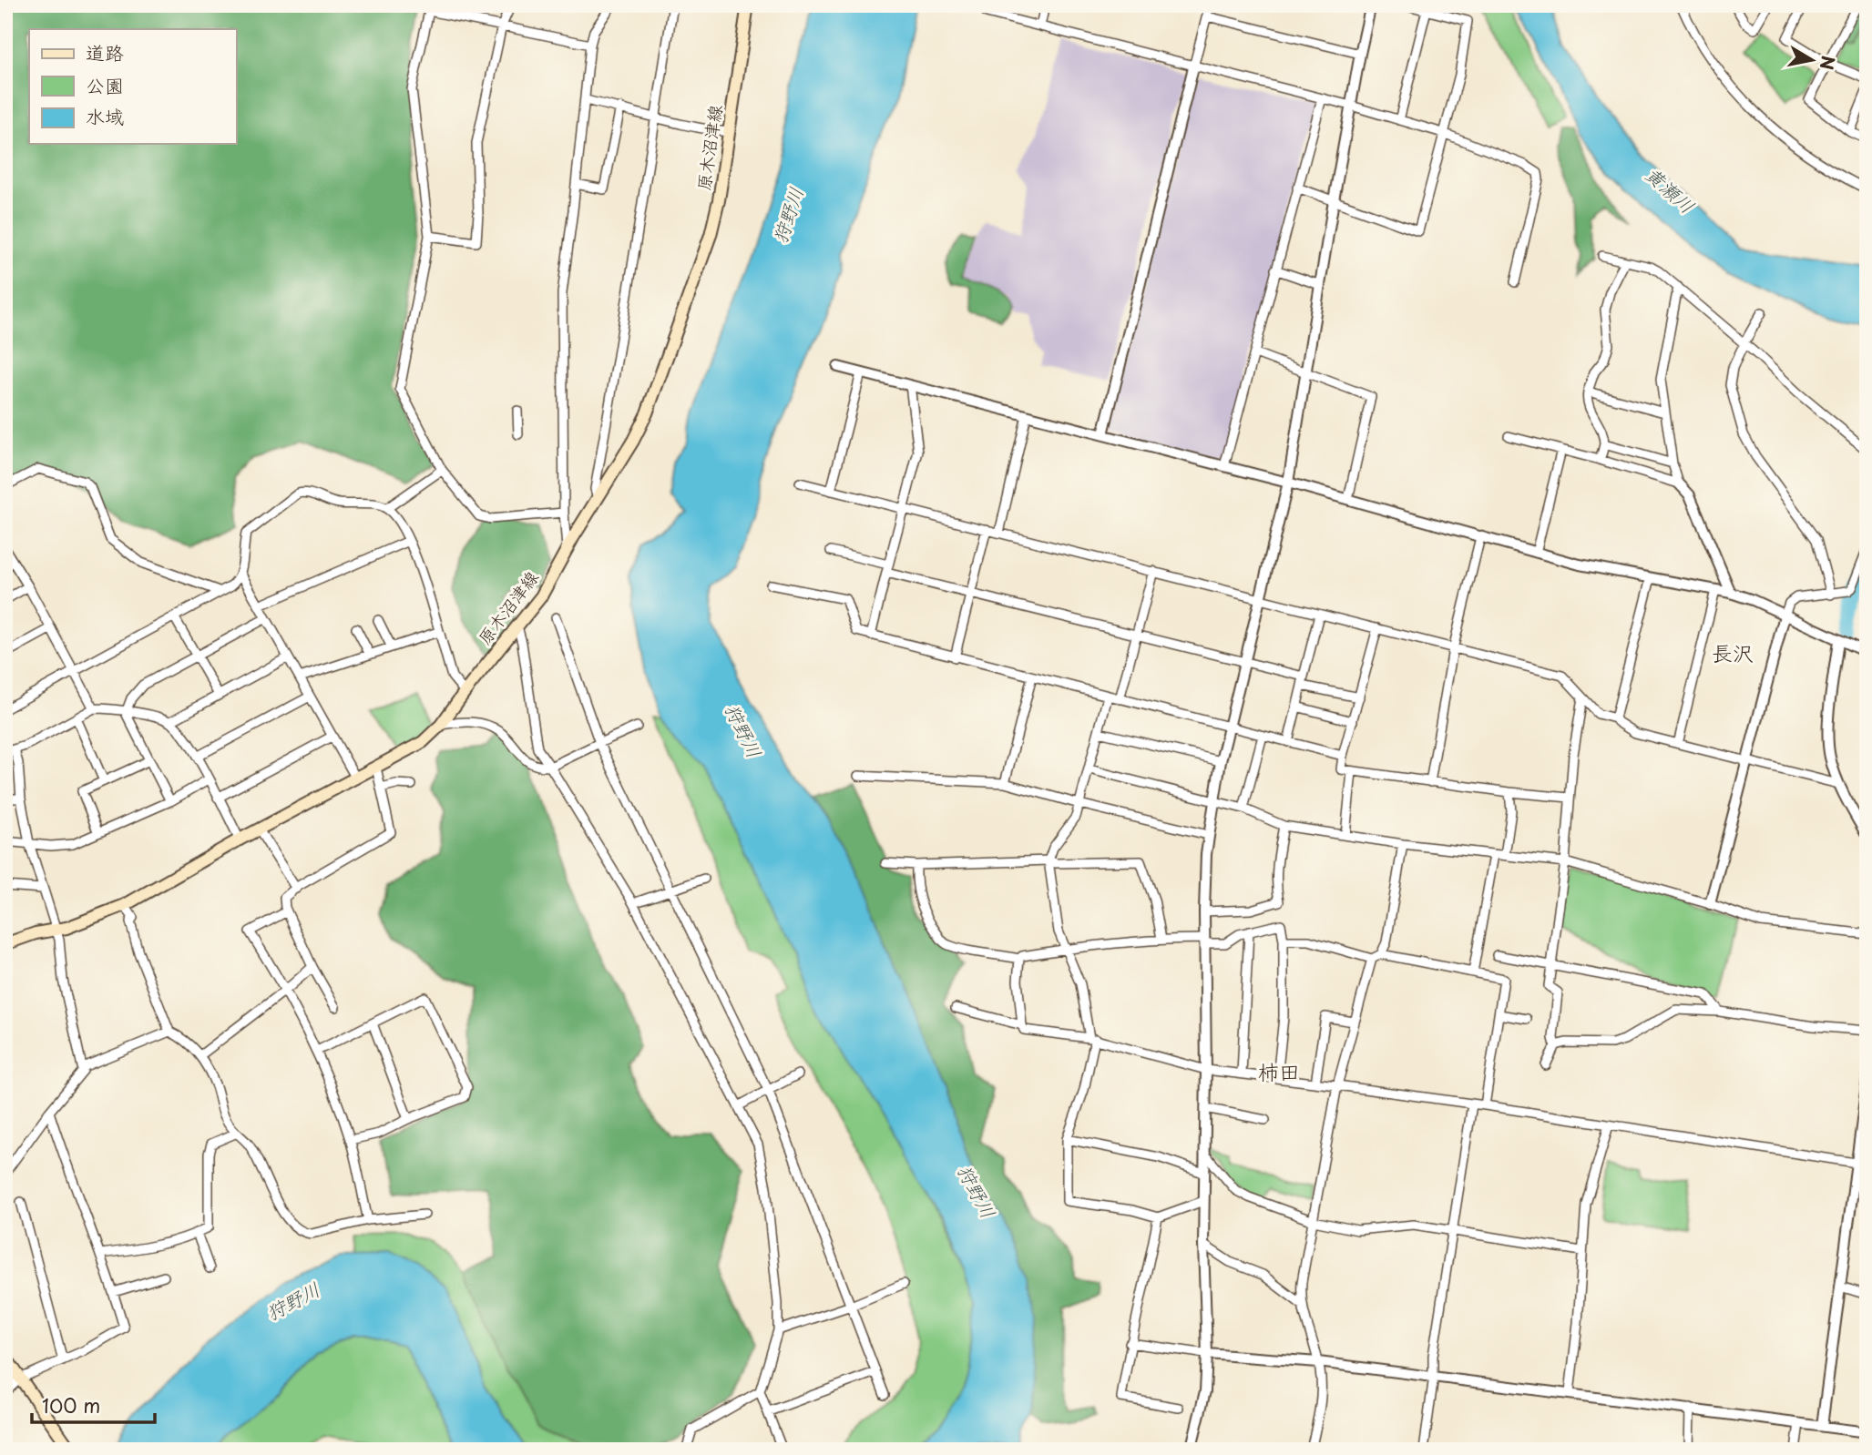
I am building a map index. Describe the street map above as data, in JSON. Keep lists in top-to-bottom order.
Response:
{
  "streets": {
    "main road": ["原木沼津線"]
  },
  "districts": ["長沢", "柿田"],
  "water": ["黄瀬川", "狩野川"],
  "legend": ["道路", "公園", "水域"],
  "scale_bar": "100 m",
  "north": "right"
}
